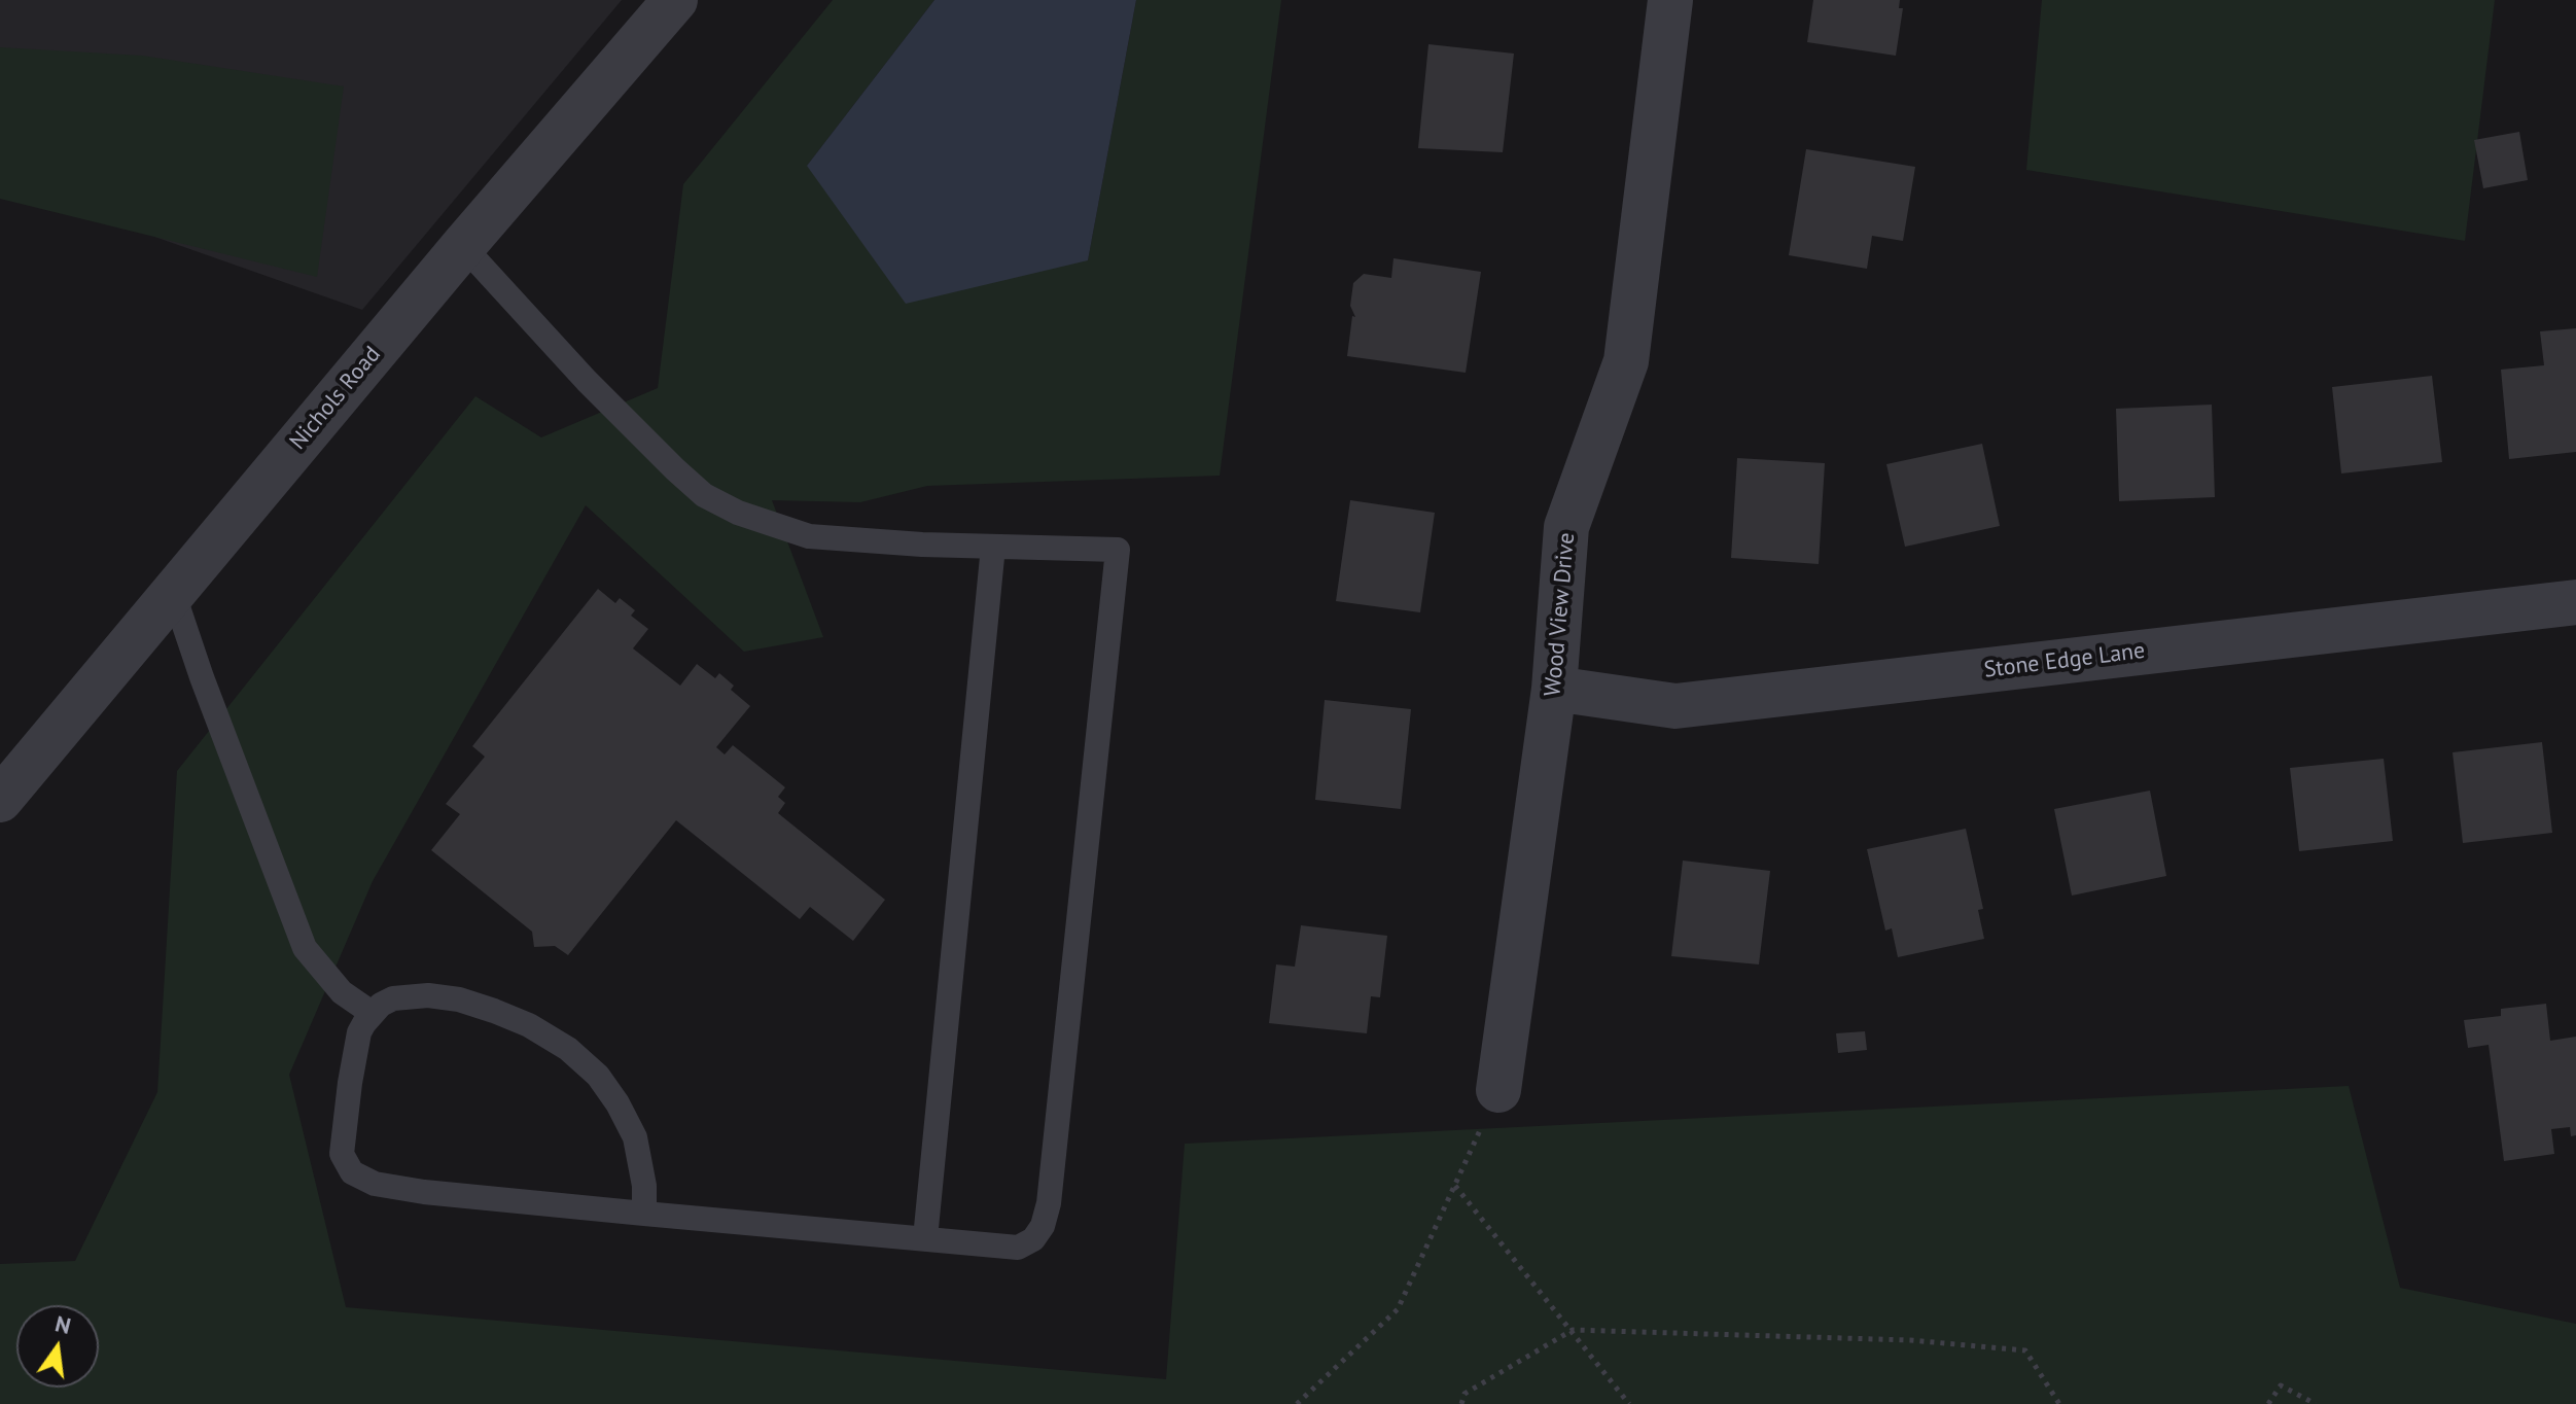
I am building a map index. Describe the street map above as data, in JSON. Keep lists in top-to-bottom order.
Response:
{
  "streets": {
    "street": ["Nichols Road", "Wood View Drive", "Stone Edge Lane"]
  },
  "crossings": [
    ["Wood View Drive", "Stone Edge Lane"]
  ],
  "north": "top"
}
